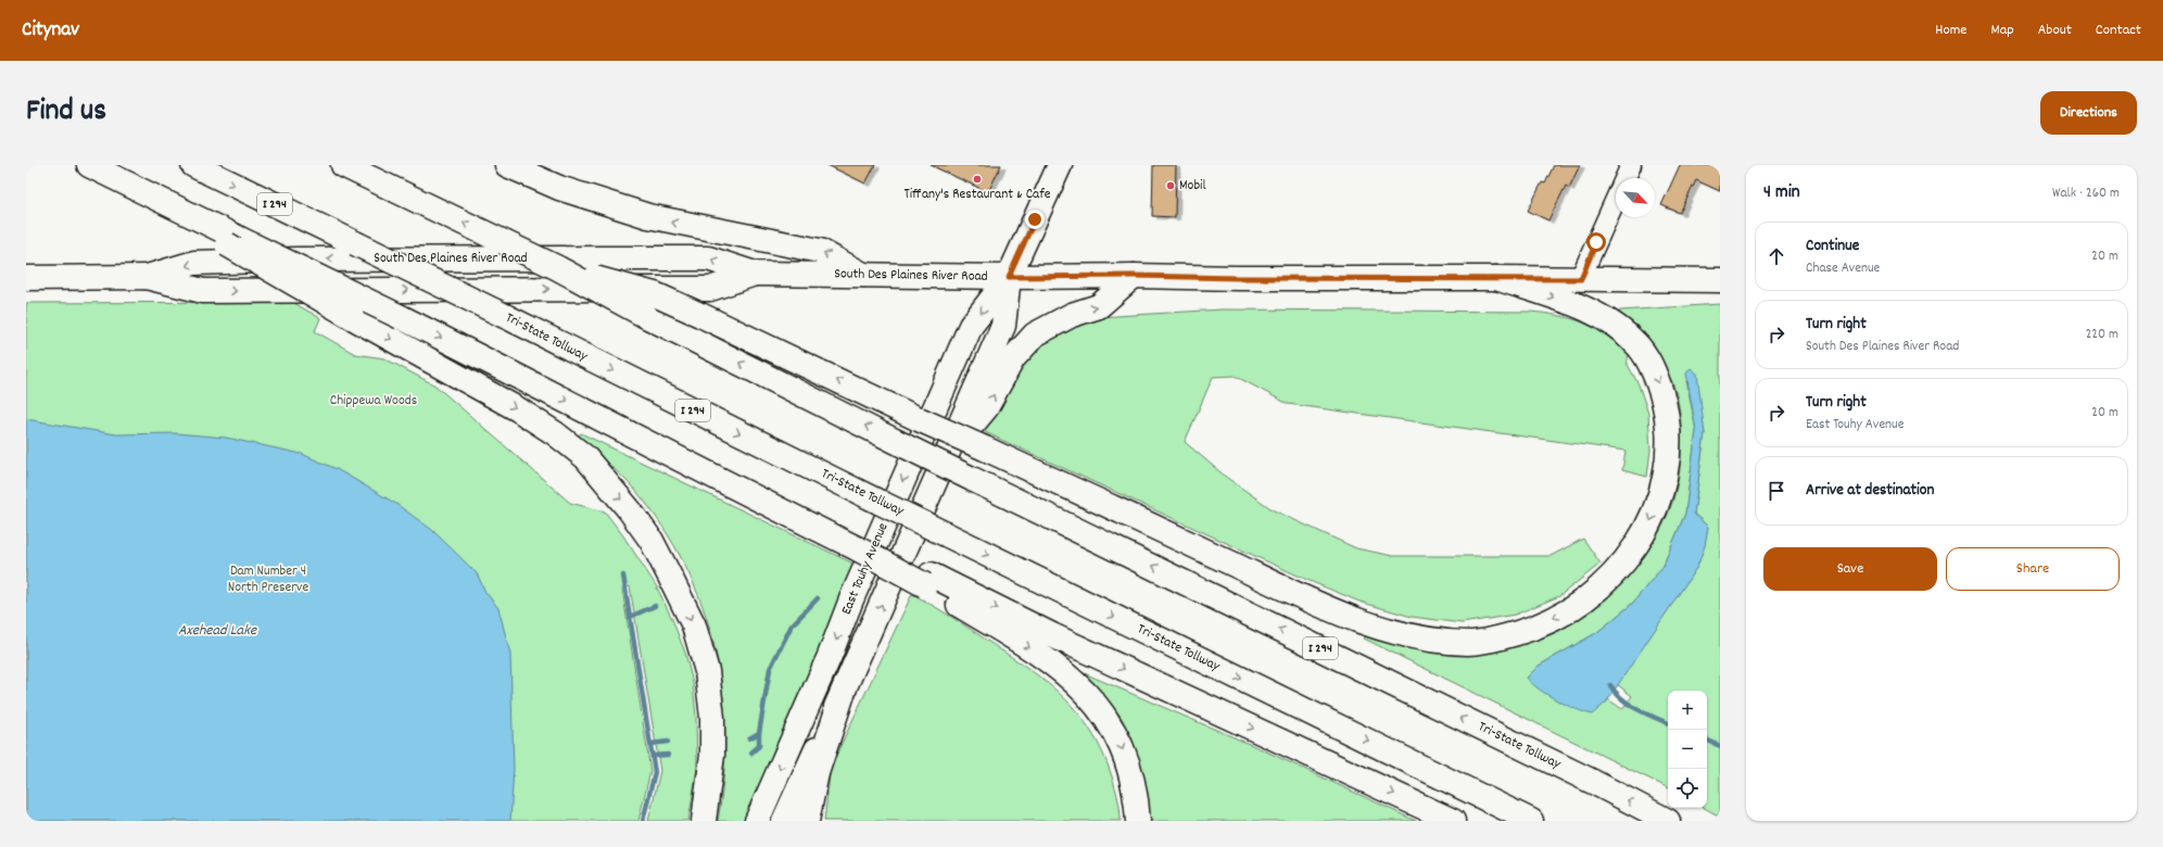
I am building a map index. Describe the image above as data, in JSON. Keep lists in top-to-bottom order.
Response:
{
  "streets": {
    "main road": [
      "I 294",
      "South Des Plaines River Road",
      "Tri-State Tollway",
      "East Touhy Avenue"
    ]
  },
  "crossings": [
    ["South Des Plaines River Road", "East Touhy Avenue"]
  ],
  "water": ["Axehead Lake"],
  "parks": ["Chippewa Woods", "Dam Number 4 North Preserve"],
  "places": ["Tiffany's Restaurant & Cafe", "Mobil"],
  "north": "bottom right",
  "page": {
    "header": "Citynav",
    "nav": [
      "Home",
      "Map",
      "About",
      "Contact"
    ],
    "title": "Find us",
    "buttons": [
      "Directions",
      ["Save", "Share"]
    ],
    "heading": ["4 min", "Walk · 260 m"],
    "list": [
      ["Continue", "Chase Avenue", "20 m"],
      ["Turn right", "South Des Plaines River Road", "220 m"],
      ["Turn right", "East Touhy Avenue", "20 m"],
      "Arrive at destination"
    ],
    "map_buttons": ["+", "−"]
  }
}
